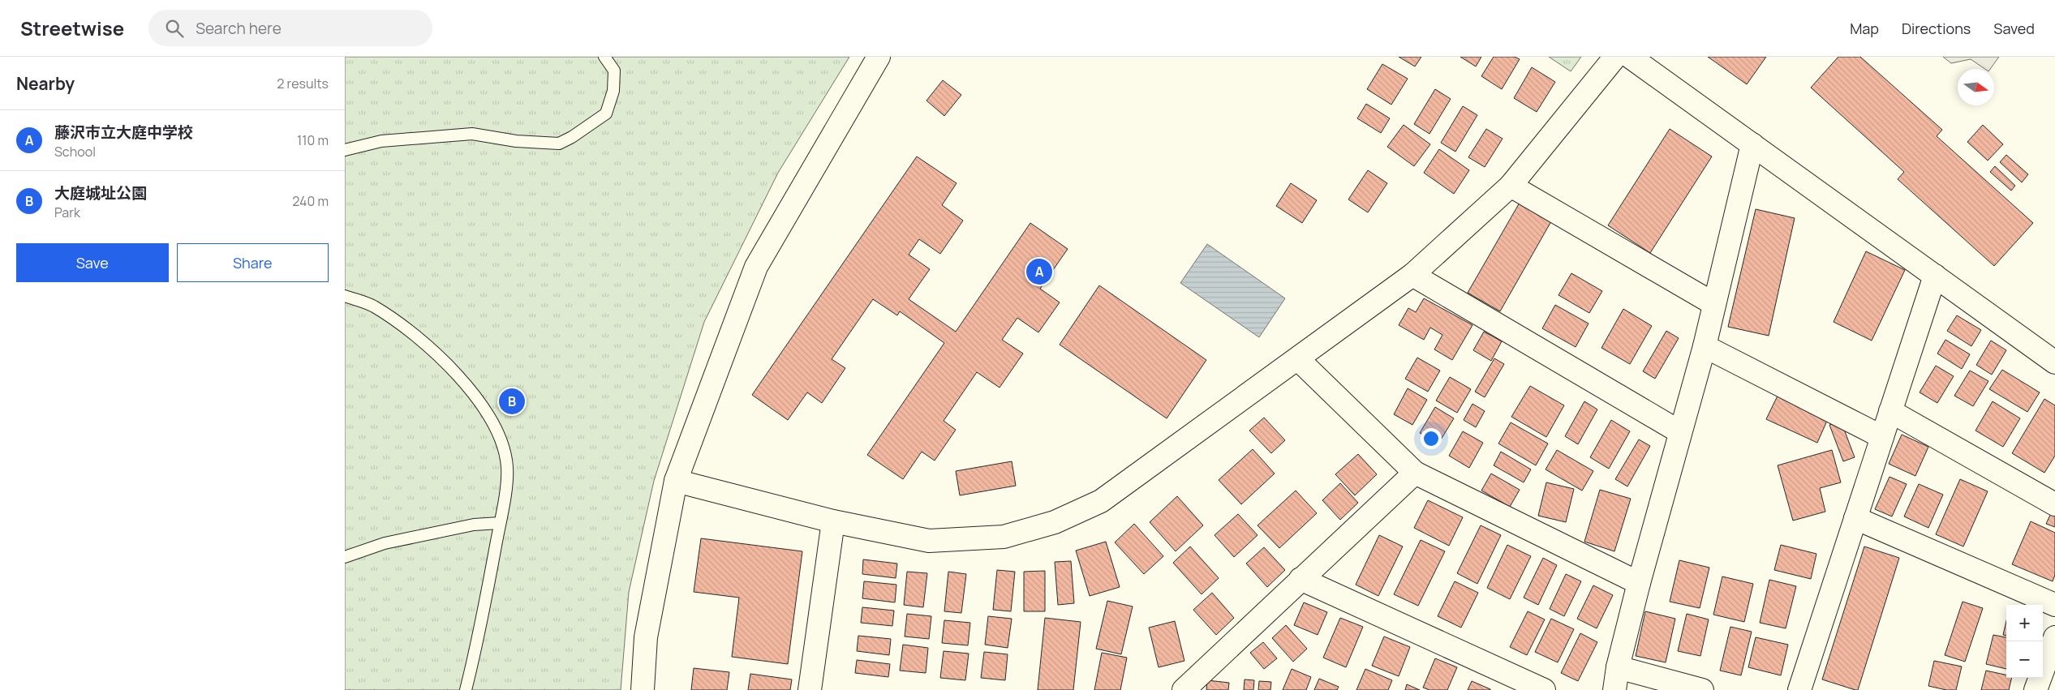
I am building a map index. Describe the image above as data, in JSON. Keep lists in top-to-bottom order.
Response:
{
  "north": "right",
  "page": {
    "header": "Streetwise",
    "search": "Search here",
    "nav": ["Map", "Directions", "Saved"],
    "heading": ["Nearby", "2 results"],
    "list": [
      {
        "mark": "A",
        "name": "藤沢市立大庭中学校",
        "note": "School",
        "value": "110 m"
      },
      {
        "mark": "B",
        "name": "大庭城址公園",
        "note": "Park",
        "value": "240 m"
      }
    ],
    "buttons": ["Save", "Share"],
    "pins": ["A", "B"],
    "map_buttons": ["+", "−"]
  }
}
